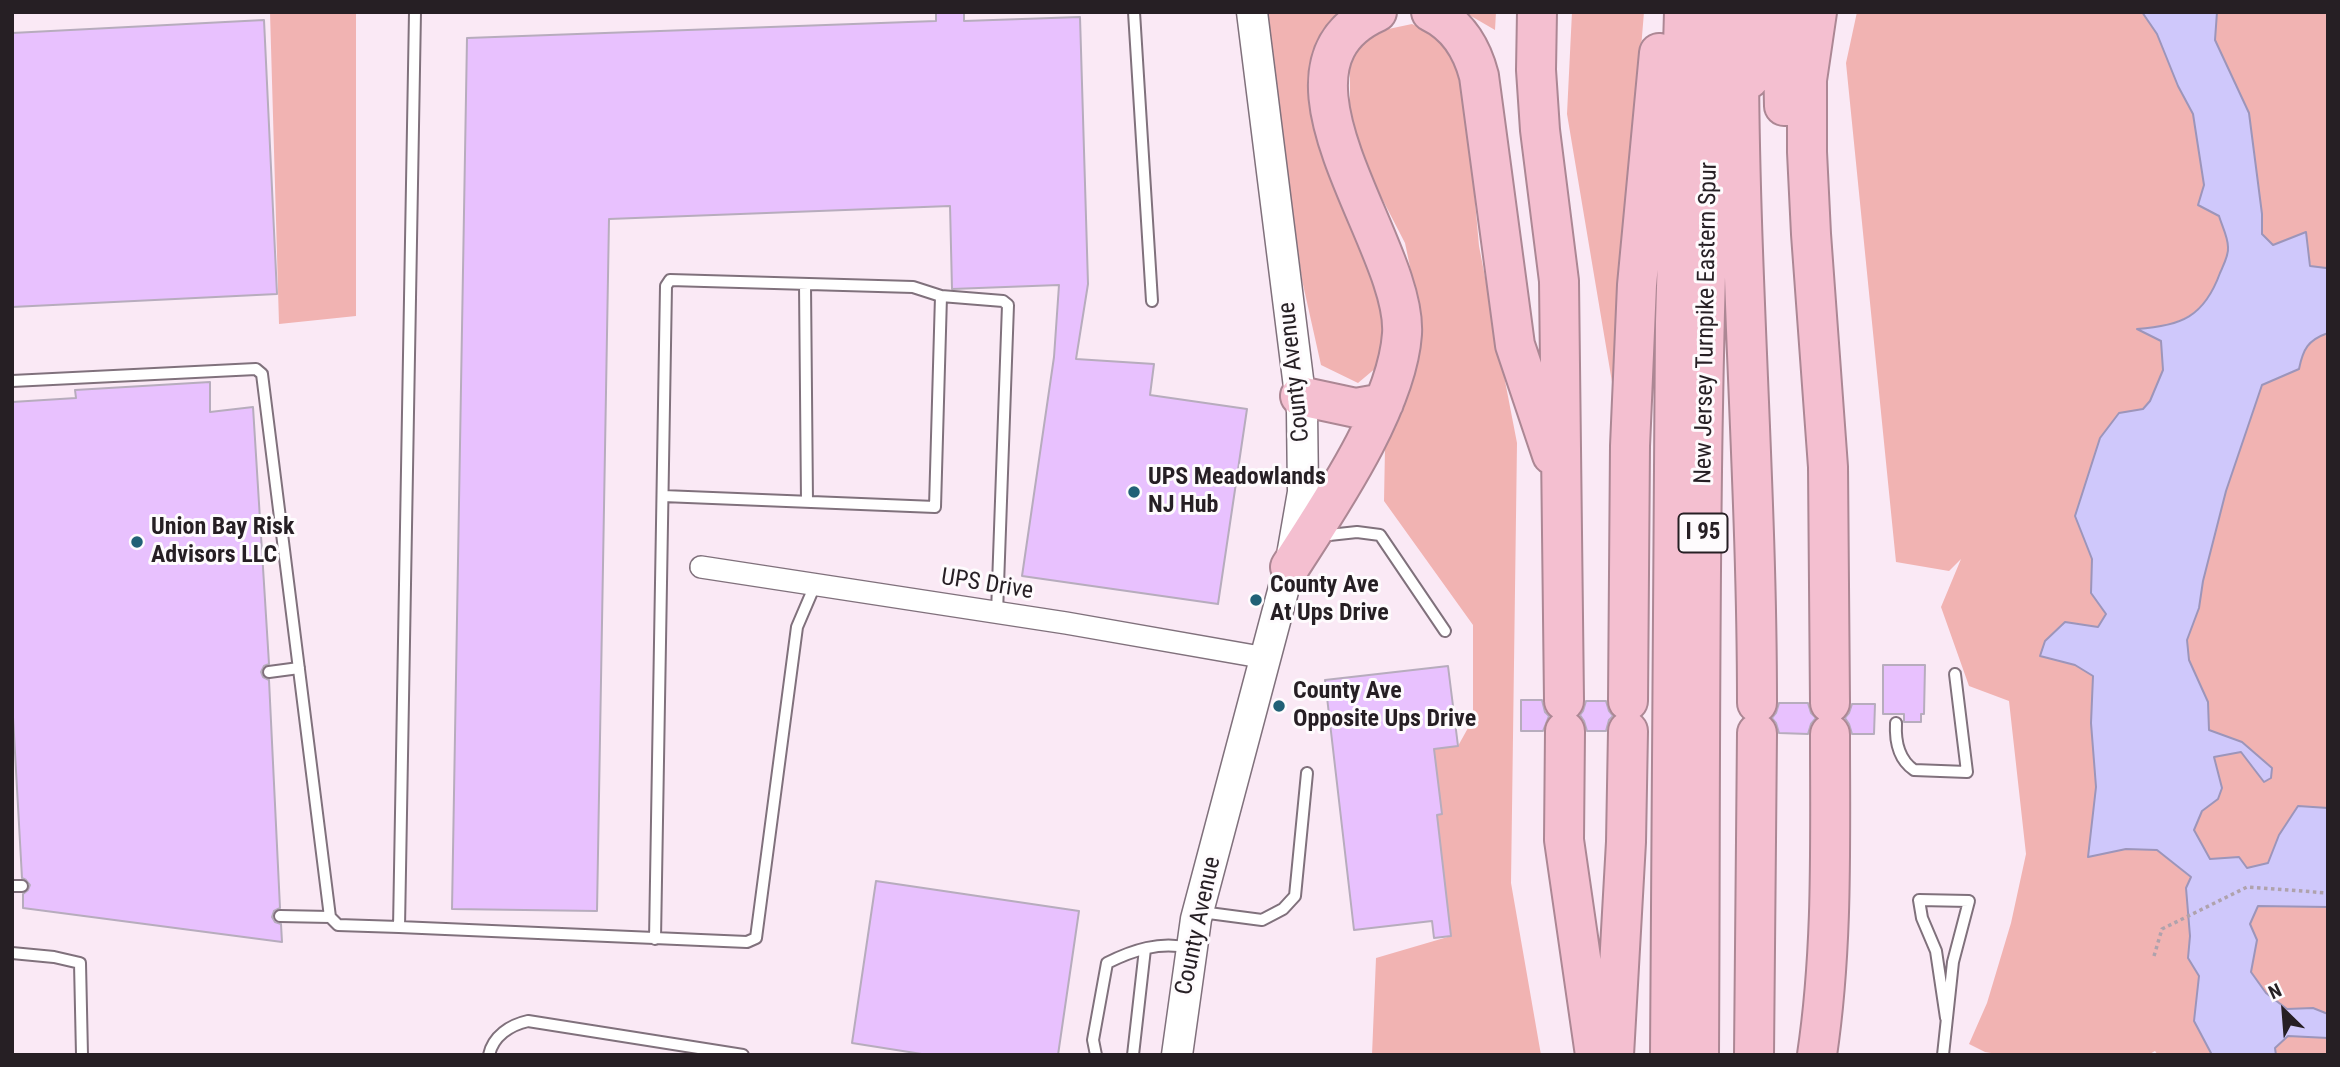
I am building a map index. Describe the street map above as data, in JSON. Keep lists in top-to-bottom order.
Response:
{
  "streets": {
    "highway": ["New Jersey Turnpike Eastern Spur", "I 95"],
    "main road": ["County Avenue"],
    "street": ["UPS Drive"]
  },
  "crossings": [
    ["County Avenue", "UPS Drive"]
  ],
  "places": [
    "UPS Meadowlands NJ Hub",
    "Union Bay Risk Advisors LLC",
    "County Ave At Ups Drive",
    "County Ave Opposite Ups Drive"
  ],
  "north": "top left"
}
